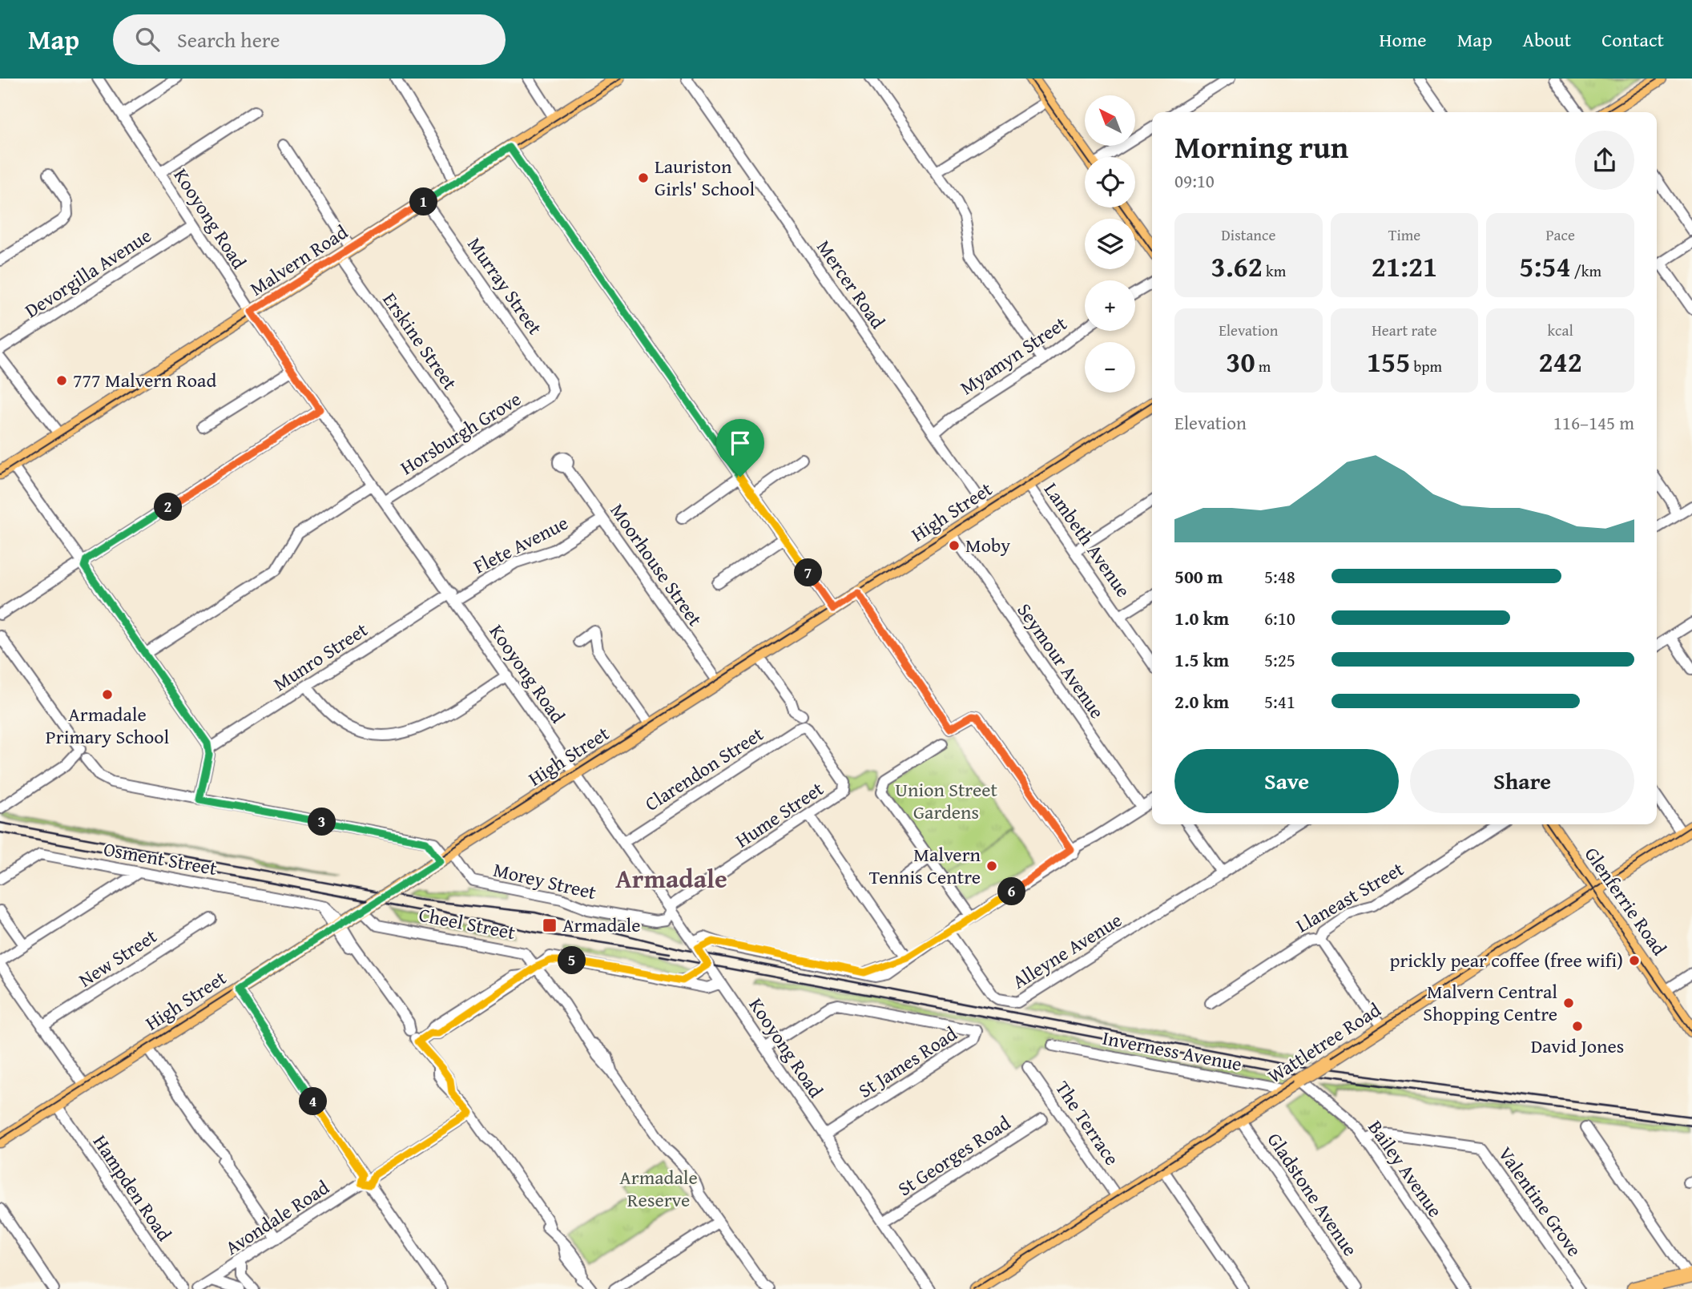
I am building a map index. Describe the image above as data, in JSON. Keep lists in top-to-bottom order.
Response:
{
  "streets": {
    "main road": [
      "Malvern Road",
      "High Street",
      "Glenferrie Road",
      "Wattletree Road"
    ],
    "street": [
      "Kooyong Road",
      "Devorgilla Avenue",
      "Mercer Road",
      "Murray Street",
      "Erskine Street",
      "Myamyn Street",
      "Horsburgh Grove",
      "Lambeth Avenue",
      "Flete Avenue",
      "Moorhouse Street",
      "Munro Street",
      "Seymour Avenue",
      "Clarendon Street",
      "Hume Street",
      "Osment Street",
      "Morey Street",
      "Llaneast Street",
      "Cheel Street",
      "Alleyne Avenue",
      "New Street",
      "Inverness Avenue",
      "St James Road",
      "The Terrace",
      "St Georges Road",
      "Bailey Avenue",
      "Hampden Road",
      "Gladstone Avenue",
      "Valentine Grove",
      "Avondale Road"
    ]
  },
  "crossings": [
    ["Kooyong Road", "Malvern Road"],
    ["Kooyong Road", "Devorgilla Avenue"],
    ["Kooyong Road", "Horsburgh Grove"],
    ["Kooyong Road", "High Street"],
    ["Kooyong Road", "Flete Avenue"],
    ["Kooyong Road", "Munro Street"],
    ["Kooyong Road", "Clarendon Street"],
    ["Kooyong Road", "Hume Street"],
    ["Kooyong Road", "Morey Street"],
    ["Kooyong Road", "St James Road"],
    ["Kooyong Road", "St Georges Road"],
    ["Malvern Road", "Murray Street"],
    ["Malvern Road", "Erskine Street"],
    ["Mercer Road", "Myamyn Street"],
    ["Mercer Road", "High Street"],
    ["Murray Street", "Horsburgh Grove"],
    ["Erskine Street", "Horsburgh Grove"],
    ["High Street", "Lambeth Avenue"],
    ["High Street", "Moorhouse Street"],
    ["High Street", "Seymour Avenue"],
    ["High Street", "Osment Street"],
    ["High Street", "Morey Street"],
    ["High Street", "Cheel Street"],
    ["High Street", "Hampden Road"],
    ["Flete Avenue", "Moorhouse Street"],
    ["Flete Avenue", "Munro Street"],
    ["Clarendon Street", "Hume Street"],
    ["Hume Street", "Morey Street"],
    ["Osment Street", "Avondale Road"],
    ["Glenferrie Road", "Wattletree Road"],
    ["Wattletree Road", "Inverness Avenue"],
    ["Wattletree Road", "The Terrace"],
    ["Wattletree Road", "Bailey Avenue"],
    ["Wattletree Road", "Gladstone Avenue"],
    ["Bailey Avenue", "Valentine Grove"]
  ],
  "districts": ["Armadale"],
  "parks": ["Union Street Gardens", "Armadale Reserve"],
  "places": {
    "other": [
      "Lauriston Girls' School",
      "777 Malvern Road",
      "Moby",
      "Armadale Primary School",
      "Malvern Tennis Centre",
      "prickly pear coffee (free wifi)",
      "Malvern Central Shopping Centre",
      "David Jones"
    ],
    "transit": ["Armadale"]
  },
  "north": "top left",
  "page": {
    "header": "Map",
    "search": "Search here",
    "nav": [
      "Home",
      "Map",
      "About",
      "Contact"
    ],
    "map_buttons": ["+", "−"],
    "heading": ["Morning run", "09:10"],
    "pins": [
      "1",
      "2",
      "7",
      "3",
      "6",
      "5",
      "4"
    ],
    "stats": [
      ["Distance", "3.62 km"],
      ["Time", "21:21"],
      ["Pace", "5:54 /km"],
      ["Elevation", "30 m"],
      ["Heart rate", "155 bpm"],
      ["kcal", "242"]
    ],
    "chart": ["Elevation", "116–145 m"],
    "list": [
      {
        "name": "500 m",
        "note": "5:48"
      },
      {
        "name": "1.0 km",
        "note": "6:10"
      },
      {
        "name": "1.5 km",
        "note": "5:25"
      },
      {
        "name": "2.0 km",
        "note": "5:41"
      }
    ],
    "buttons": ["Save", "Share"]
  }
}
